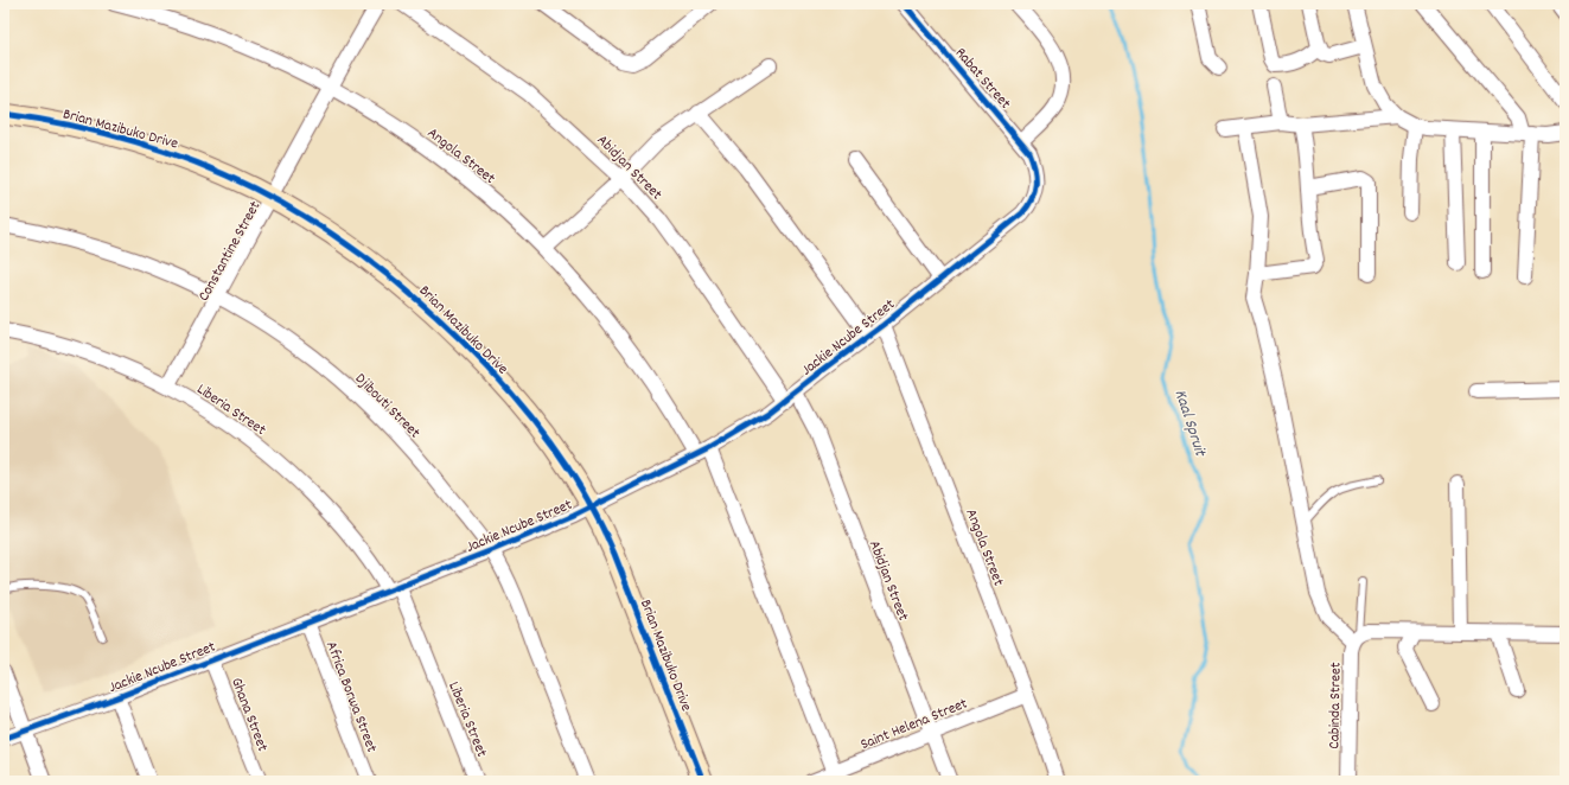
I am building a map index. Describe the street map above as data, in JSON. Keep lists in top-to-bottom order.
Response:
{
  "streets": {
    "street": [
      "Rabat Street",
      "Brian Mazibuko Drive",
      "Angola Street",
      "Abidjan Street",
      "Constantine Street",
      "Jackie Ncube Street",
      "Djibouti Street",
      "Liberia Street",
      "Africa Borwa Street",
      "Cabinda Street",
      "Ghana Street",
      "Saint Helena Street"
    ]
  },
  "crossings": [
    ["Rabat Street", "Jackie Ncube Street"],
    ["Brian Mazibuko Drive", "Constantine Street"],
    ["Brian Mazibuko Drive", "Jackie Ncube Street"],
    ["Angola Street", "Constantine Street"],
    ["Angola Street", "Jackie Ncube Street"],
    ["Angola Street", "Saint Helena Street"],
    ["Abidjan Street", "Jackie Ncube Street"],
    ["Abidjan Street", "Saint Helena Street"],
    ["Constantine Street", "Djibouti Street"],
    ["Constantine Street", "Liberia Street"],
    ["Jackie Ncube Street", "Djibouti Street"],
    ["Jackie Ncube Street", "Liberia Street"],
    ["Jackie Ncube Street", "Africa Borwa Street"],
    ["Jackie Ncube Street", "Ghana Street"]
  ],
  "water": ["Kaal Spruit"]
}
